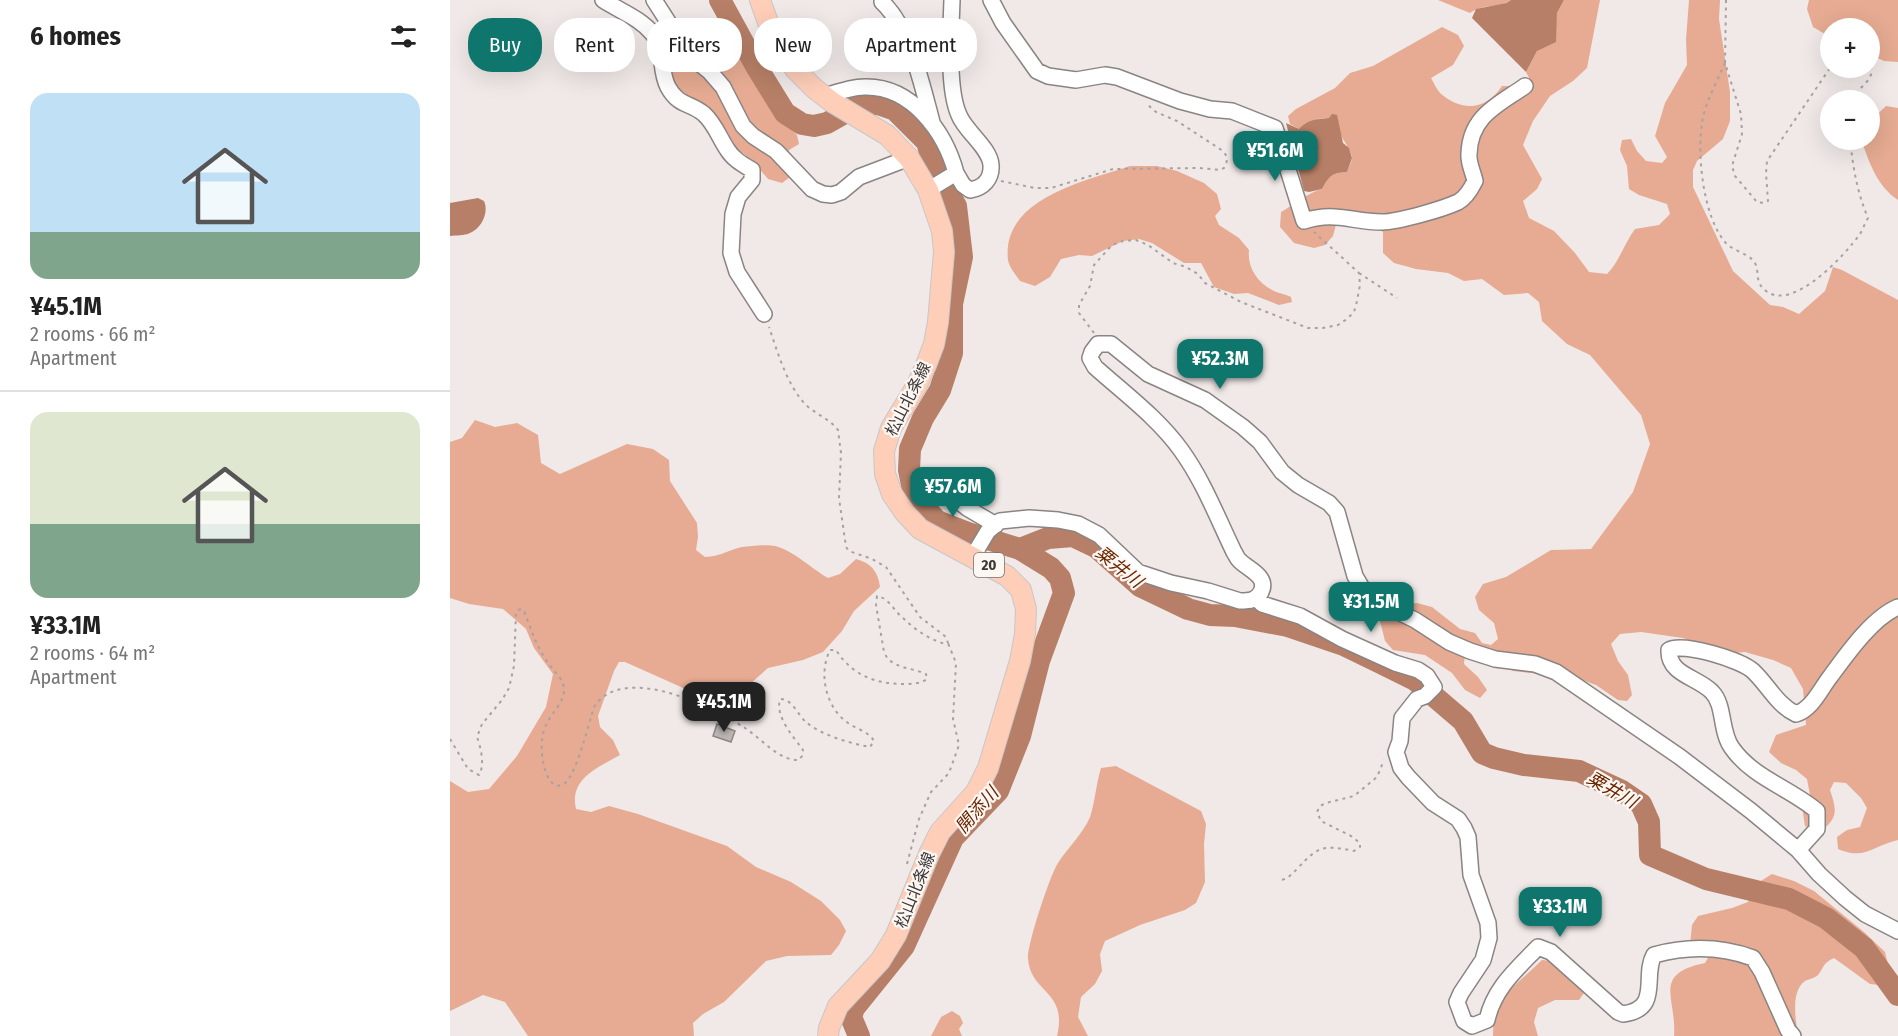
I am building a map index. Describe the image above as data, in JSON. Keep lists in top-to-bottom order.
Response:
{
  "streets": {
    "main road": ["松山北条線", "20"]
  },
  "water": ["粟井川", "開添川"],
  "page": {
    "heading": "6 homes",
    "map_buttons": ["+", "−"],
    "chip": [
      "Buy",
      "Rent",
      "Filters",
      "New",
      "Apartment"
    ],
    "list": [
      {
        "name": "¥45.1M",
        "note": "2 rooms · 66 m² · Apartment"
      },
      {
        "name": "¥33.1M",
        "note": "2 rooms · 64 m² · Apartment"
      }
    ],
    "price": [
      "¥51.6M",
      "¥52.3M",
      "¥57.6M",
      "¥31.5M",
      "¥45.1M",
      "¥33.1M"
    ]
  }
}
